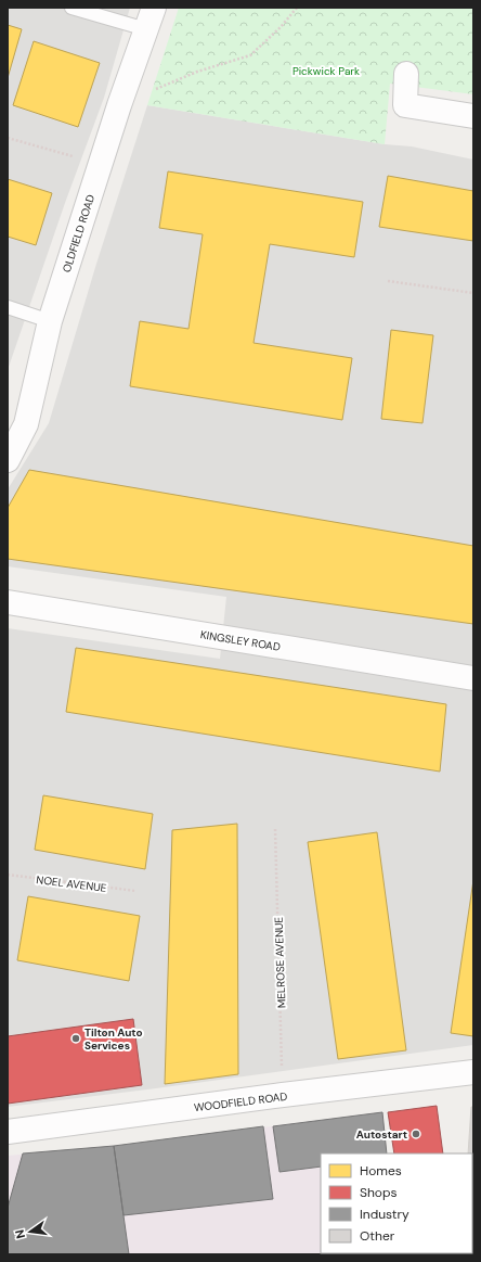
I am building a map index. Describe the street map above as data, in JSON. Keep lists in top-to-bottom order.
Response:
{
  "streets": {
    "street": ["OLDFIELD ROAD", "KINGSLEY ROAD", "WOODFIELD ROAD"],
    "path": ["NOEL AVENUE", "MELROSE AVENUE"]
  },
  "crossings": [
    ["MELROSE AVENUE", "WOODFIELD ROAD"]
  ],
  "parks": ["Pickwick Park"],
  "places": ["Tilton Auto Services", "Autostart"],
  "legend": [
    "Homes",
    "Shops",
    "Industry",
    "Other"
  ],
  "north": "left"
}
